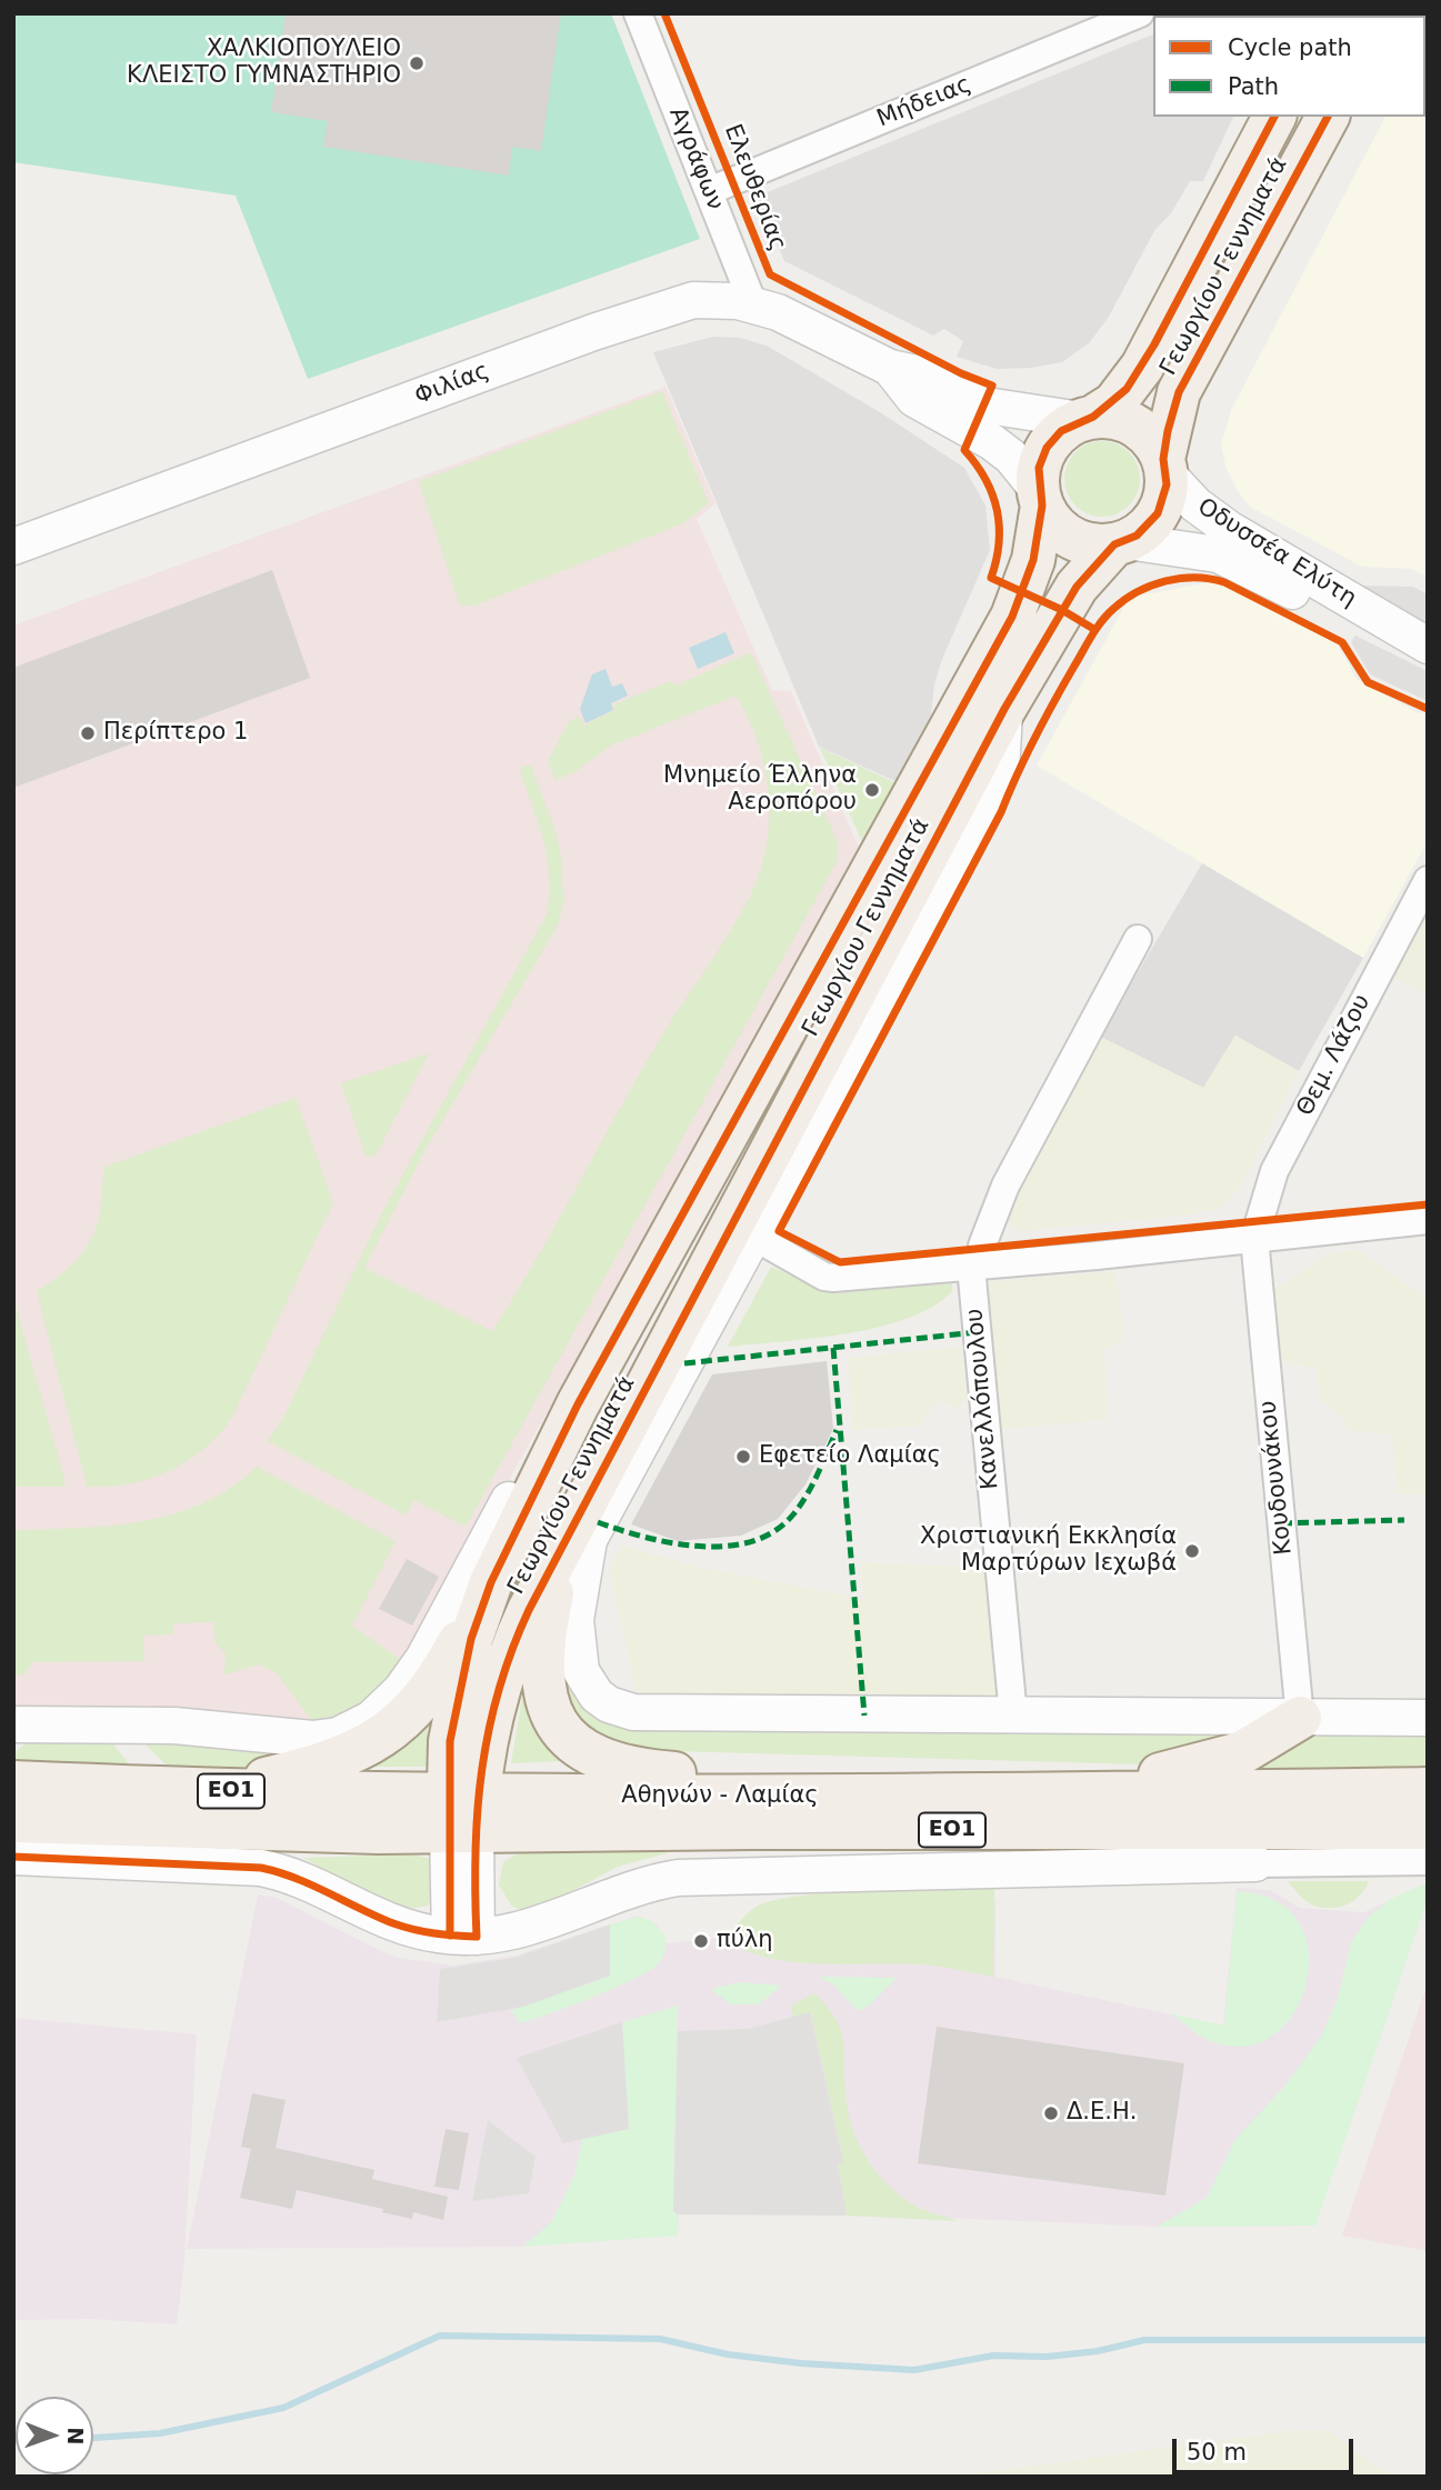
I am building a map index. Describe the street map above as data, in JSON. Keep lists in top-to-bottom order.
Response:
{
  "streets": {
    "main road": ["Γεωργίου Γεννηματά", "ΕΟ1", "Αθηνών - Λαμίας"],
    "street": [
      "Μήδειας",
      "Αγράφων",
      "Φιλίας",
      "Οδυσσέα Ελύτη",
      "Θεμ. Λάζου",
      "Κανελλόπουλου",
      "Κουδουνάκου"
    ],
    "cycle path": ["Ελευθερίας"]
  },
  "crossings": [
    ["Μήδειας", "Αγράφων"],
    ["Αγράφων", "Φιλίας"],
    ["Γεωργίου Γεννηματά", "Φιλίας"],
    ["Γεωργίου Γεννηματά", "Οδυσσέα Ελύτη"],
    ["Γεωργίου Γεννηματά", "Αθηνών - Λαμίας"],
    ["Φιλίας", "Οδυσσέα Ελύτη"],
    ["Θεμ. Λάζου", "Κουδουνάκου"]
  ],
  "places": [
    "ΧΑΛΚΙΟΠΟΥΛΕΙΟ ΚΛΕΙΣΤΟ ΓΥΜΝΑΣΤΗΡΙΟ",
    "Περίπτερο 1",
    "Μνημείο Έλληνα Αεροπόρου",
    "Εφετείο Λαμίας",
    "Χριστιανική Εκκλησία Μαρτύρων Ιεχωβά",
    "πύλη",
    "Δ.Ε.Η."
  ],
  "legend": ["Cycle path", "Path"],
  "scale_bar": "50 m",
  "north": "right"
}
